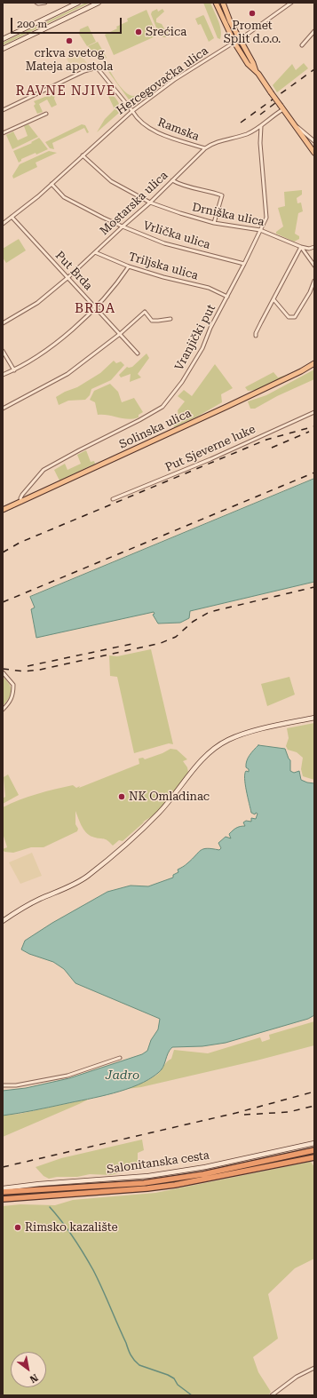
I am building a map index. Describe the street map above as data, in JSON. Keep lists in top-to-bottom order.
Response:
{
  "streets": {
    "main road": ["Solinska ulica", "Salonitanska cesta"],
    "street": [
      "Hercegovačka ulica",
      "Ramska",
      "Mostarska ulica",
      "Drniška ulica",
      "Vrlička ulica",
      "Triljska ulica",
      "Put Brda",
      "Vranjički put",
      "Put Sjeverne luke"
    ]
  },
  "crossings": [
    ["Hercegovačka ulica", "Ramska"],
    ["Hercegovačka ulica", "Drniška ulica"],
    ["Hercegovačka ulica", "Vrlička ulica"],
    ["Hercegovačka ulica", "Put Brda"],
    ["Ramska", "Mostarska ulica"],
    ["Mostarska ulica", "Drniška ulica"],
    ["Mostarska ulica", "Vrlička ulica"],
    ["Mostarska ulica", "Triljska ulica"],
    ["Mostarska ulica", "Put Brda"],
    ["Mostarska ulica", "Vranjički put"],
    ["Drniška ulica", "Vranjički put"],
    ["Vrlička ulica", "Vranjički put"],
    ["Triljska ulica", "Vranjički put"],
    ["Vranjički put", "Solinska ulica"]
  ],
  "districts": ["RAVNE NJIVE", "BRDA"],
  "water": ["Jadro"],
  "places": [
    "Promet Split d.o.o.",
    "Srećica",
    "crkva svetog Mateja apostola",
    "NK Omladinac",
    "Rimsko kazalište"
  ],
  "scale_bar": "200 m",
  "north": "bottom right"
}
